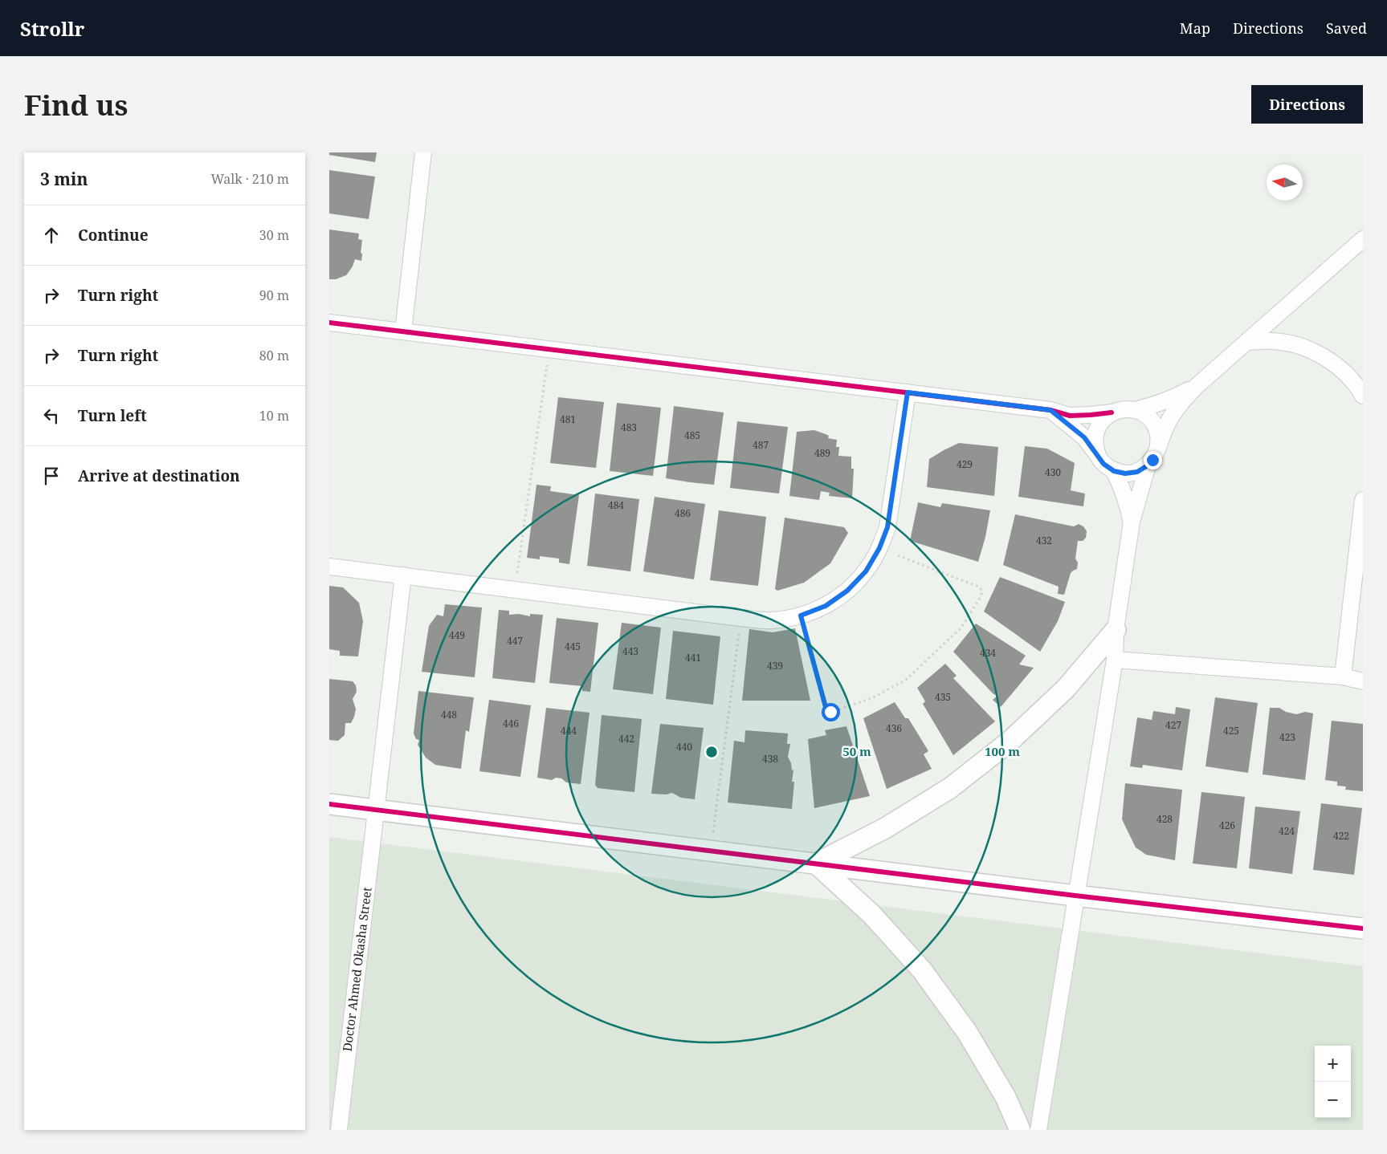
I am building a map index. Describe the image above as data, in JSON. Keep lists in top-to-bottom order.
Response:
{
  "streets": {
    "street": ["Doctor Ahmed Okasha Street"]
  },
  "house_numbers": [
    "481",
    "483",
    "485",
    "487",
    "489",
    "429",
    "430",
    "484",
    "486",
    "432",
    "449",
    "447",
    "445",
    "443",
    "434",
    "441",
    "439",
    "435",
    "448",
    "446",
    "427",
    "436",
    "444",
    "425",
    "423",
    "442",
    "440",
    "438",
    "428",
    "426",
    "424",
    "422"
  ],
  "north": "left",
  "page": {
    "header": "Strollr",
    "nav": ["Map", "Directions", "Saved"],
    "buttons": "Directions",
    "title": "Find us",
    "heading": ["3 min", "Walk · 210 m"],
    "list": [
      ["Continue", "30 m"],
      ["Turn right", "90 m"],
      ["Turn right", "80 m"],
      ["Turn left", "10 m"],
      "Arrive at destination"
    ],
    "map_buttons": ["+", "−"]
  },
  "rings": ["50 m", "100 m"]
}
